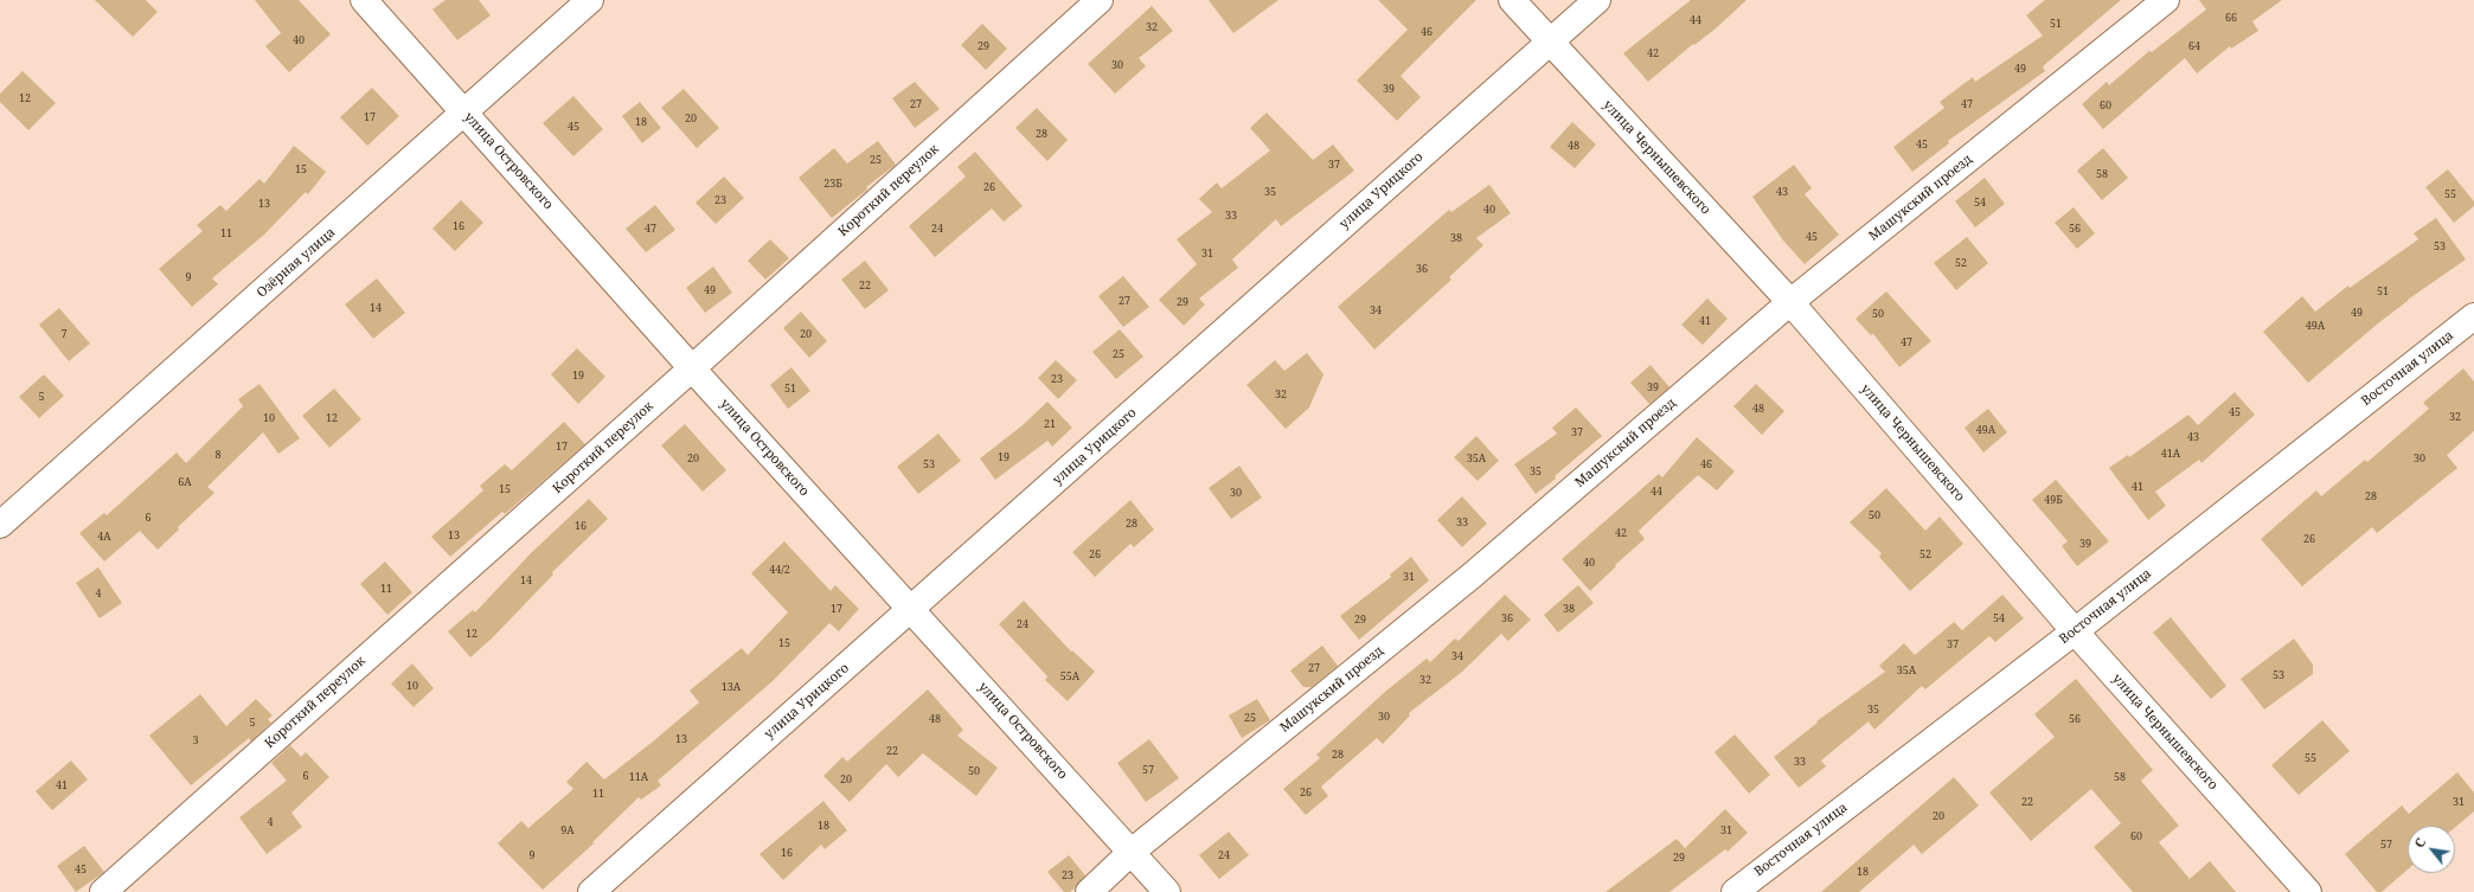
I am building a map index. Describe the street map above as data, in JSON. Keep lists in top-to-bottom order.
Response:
{
  "streets": {
    "street": [
      "улица Чернышевского",
      "улица Островского",
      "Короткий переулок",
      "улица Урицкого",
      "Машукский проезд",
      "Озёрная улица",
      "Восточная улица"
    ]
  },
  "crossings": [
    ["улица Чернышевского", "улица Урицкого"],
    ["улица Чернышевского", "Машукский проезд"],
    ["улица Чернышевского", "Восточная улица"],
    ["улица Островского", "Короткий переулок"],
    ["улица Островского", "улица Урицкого"],
    ["улица Островского", "Машукский проезд"],
    ["улица Островского", "Озёрная улица"]
  ],
  "house_numbers": [
    "66",
    "44",
    "51",
    "32",
    "46",
    "40",
    "29",
    "64",
    "42",
    "30",
    "49",
    "39",
    "12",
    "27",
    "47",
    "60",
    "17",
    "20",
    "18",
    "45",
    "28",
    "45",
    "48",
    "25",
    "37",
    "15",
    "58",
    "23Б",
    "26",
    "35",
    "43",
    "55",
    "23",
    "54",
    "13",
    "40",
    "33",
    "16",
    "47",
    "24",
    "56",
    "11",
    "45",
    "38",
    "53",
    "31",
    "52",
    "36",
    "9",
    "22",
    "49",
    "51",
    "27",
    "29",
    "14",
    "34",
    "49",
    "50",
    "41",
    "49А",
    "7",
    "20",
    "47",
    "25",
    "19",
    "23",
    "39",
    "51",
    "32",
    "5",
    "48",
    "45",
    "32",
    "10",
    "12",
    "21",
    "49А",
    "37",
    "43",
    "17",
    "41А",
    "8",
    "19",
    "20",
    "35А",
    "30",
    "53",
    "46",
    "35",
    "6А",
    "41",
    "15",
    "44",
    "30",
    "28",
    "49Б",
    "50",
    "6",
    "33",
    "28",
    "16",
    "42",
    "13",
    "4А",
    "26",
    "39",
    "26",
    "52",
    "40",
    "44/2",
    "31",
    "14",
    "11",
    "4",
    "17",
    "38",
    "36",
    "54",
    "29",
    "24",
    "12",
    "15",
    "37",
    "34",
    "27",
    "35А",
    "53",
    "55А",
    "32",
    "10",
    "13А",
    "35",
    "30",
    "25",
    "48",
    "56",
    "5",
    "13",
    "3",
    "22",
    "28",
    "55",
    "33",
    "57",
    "50",
    "6",
    "11А",
    "58",
    "20",
    "41",
    "26",
    "11",
    "22",
    "31",
    "20",
    "4",
    "18",
    "9А",
    "31",
    "60",
    "57",
    "16",
    "9",
    "24",
    "29",
    "45",
    "18",
    "23"
  ],
  "north": "top left"
}
